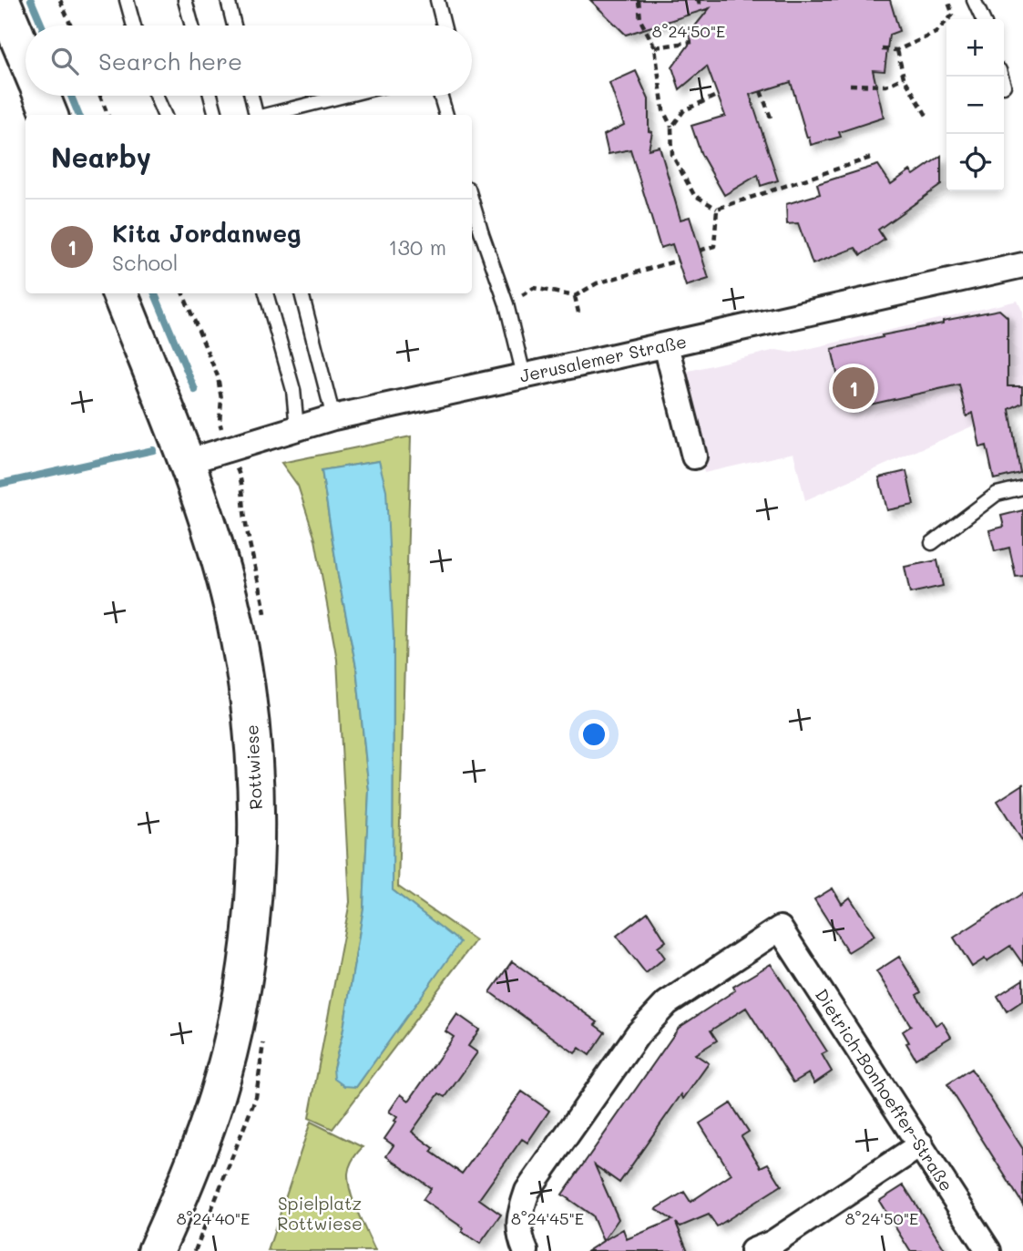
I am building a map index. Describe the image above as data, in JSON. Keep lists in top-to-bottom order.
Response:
{
  "streets": {
    "street": ["Jerusalemer Straße", "Rottwiese", "Dietrich-Bonhoeffer-Straße"]
  },
  "crossings": [
    ["Jerusalemer Straße", "Rottwiese"]
  ],
  "parks": ["Spielplatz Rottwiese"],
  "page": {
    "map_buttons": ["+", "−"],
    "search": "Search here",
    "heading": "Nearby",
    "list": [
      {
        "mark": "1",
        "name": "Kita Jordanweg",
        "note": "School",
        "value": "130 m"
      }
    ],
    "pins": "1"
  },
  "coordinates": ["8°24'50\"E", "8°24'40\"E", "8°24'45\"E"]
}
